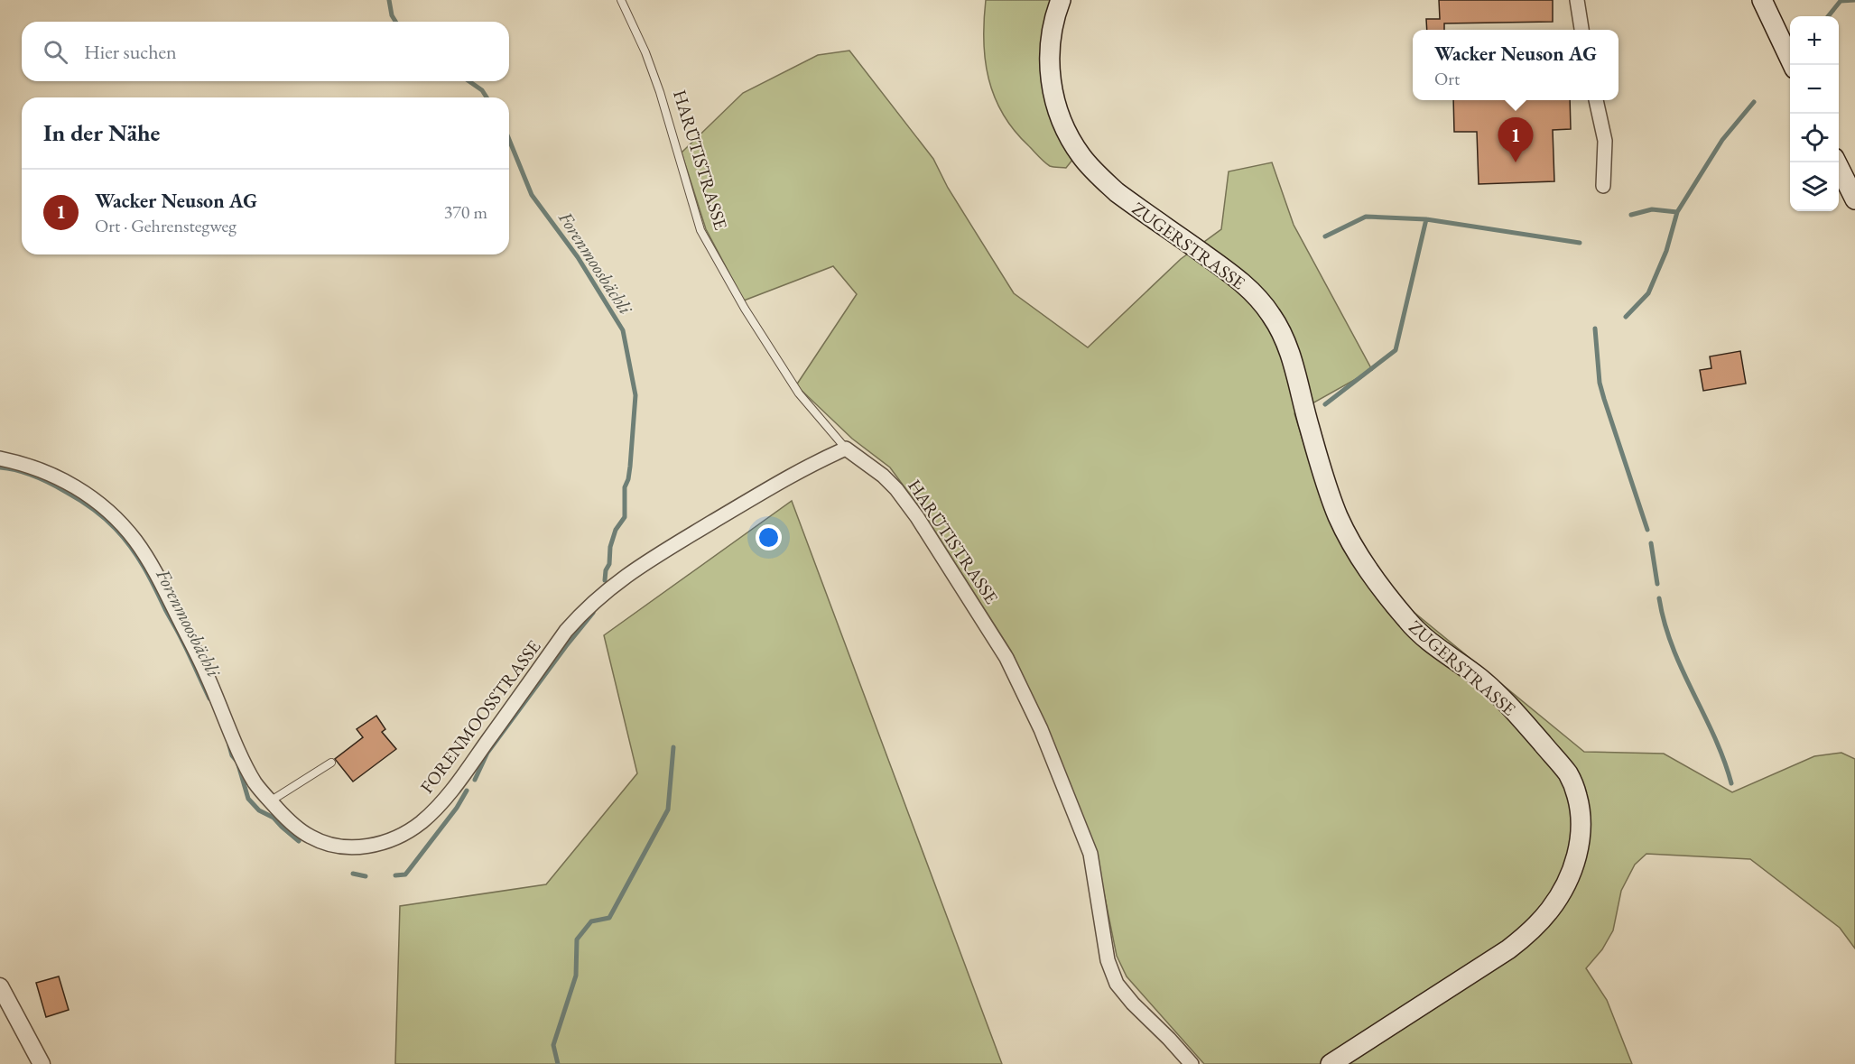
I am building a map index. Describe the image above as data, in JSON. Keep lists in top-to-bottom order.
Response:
{
  "streets": {
    "main road": ["ZUGERSTRASSE"],
    "street": ["HARÜTISTRASSE", "FORENMOOSSTRASSE"]
  },
  "crossings": [
    ["HARÜTISTRASSE", "FORENMOOSSTRASSE"]
  ],
  "water": ["Forenmoosbächli"],
  "page": {
    "map_buttons": ["+", "−"],
    "search": "Hier suchen",
    "popup": ["Wacker Neuson AG", "Ort"],
    "heading": "In der Nähe",
    "pins": "1",
    "list": [
      {
        "mark": "1",
        "name": "Wacker Neuson AG",
        "note": "Ort · Gehrenstegweg",
        "value": "370 m"
      }
    ]
  }
}
